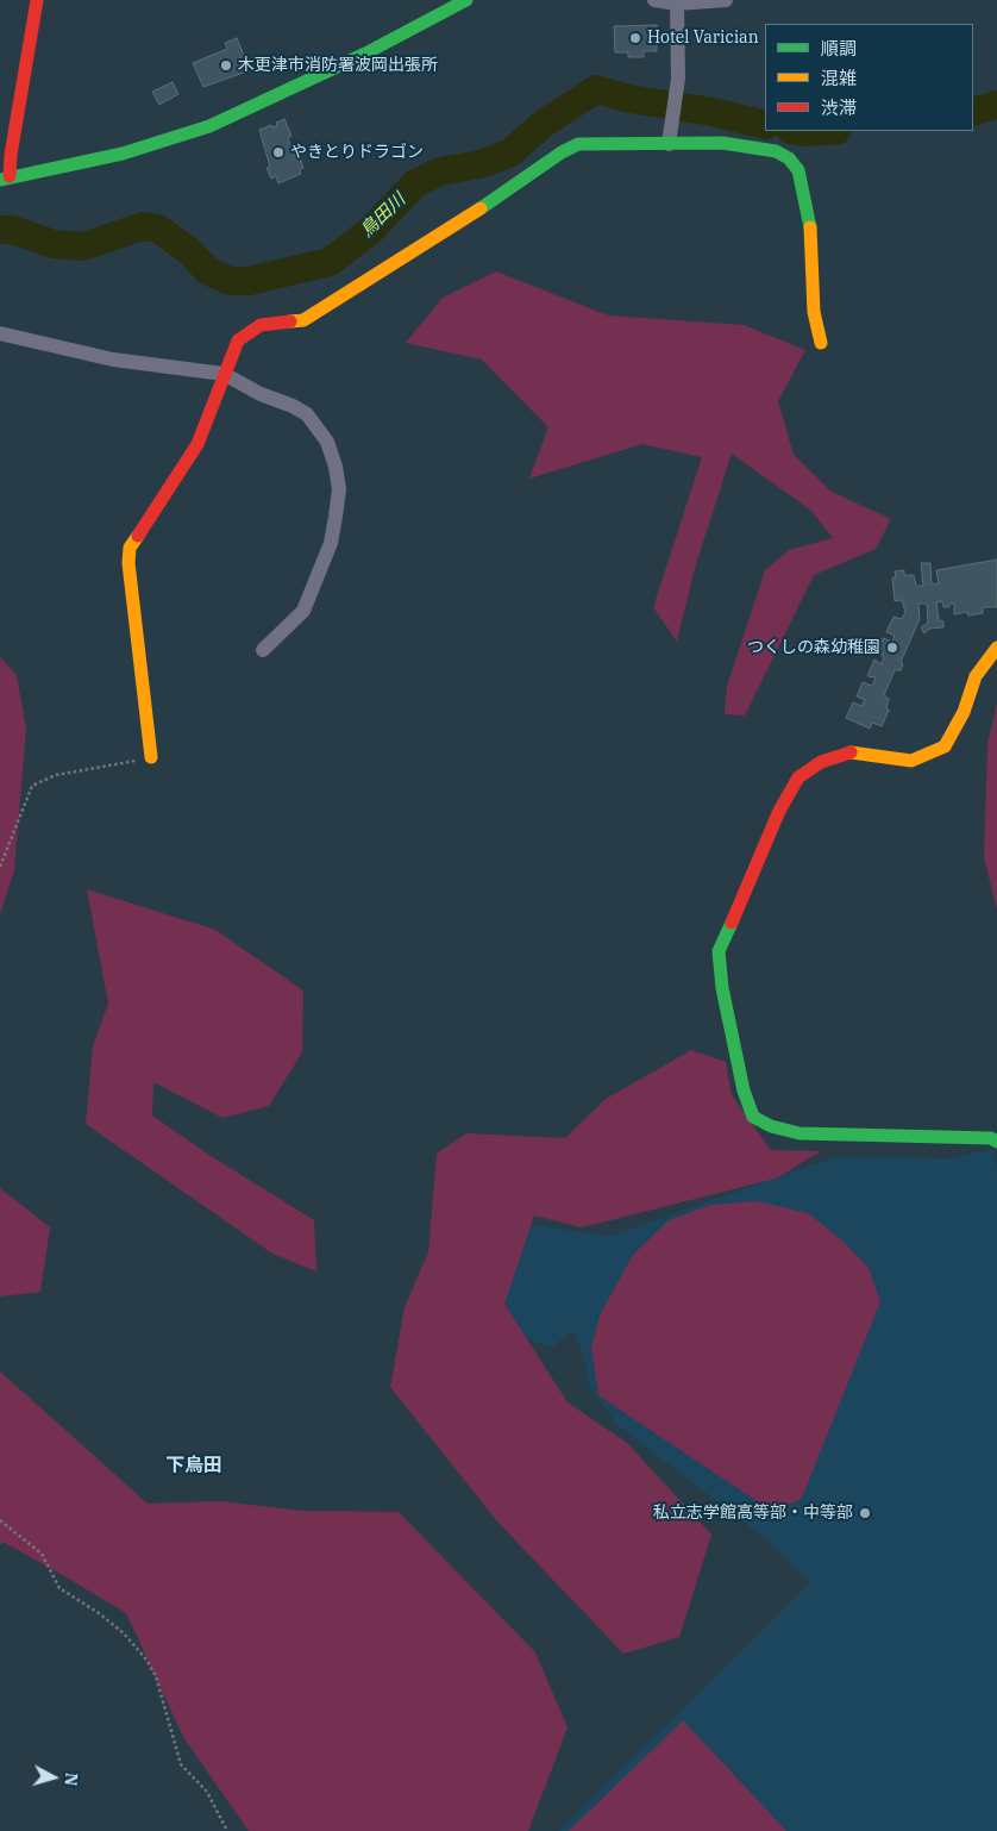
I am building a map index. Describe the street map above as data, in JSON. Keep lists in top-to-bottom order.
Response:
{
  "districts": ["下烏田"],
  "water": ["鳥田川"],
  "places": [
    "Hotel Varician",
    "木更津市消防署波岡出張所",
    "やきとりドラゴン",
    "つくしの森幼稚園",
    "私立志学館高等部・中等部"
  ],
  "legend": ["順調", "混雑", "渋滞"],
  "north": "right"
}
